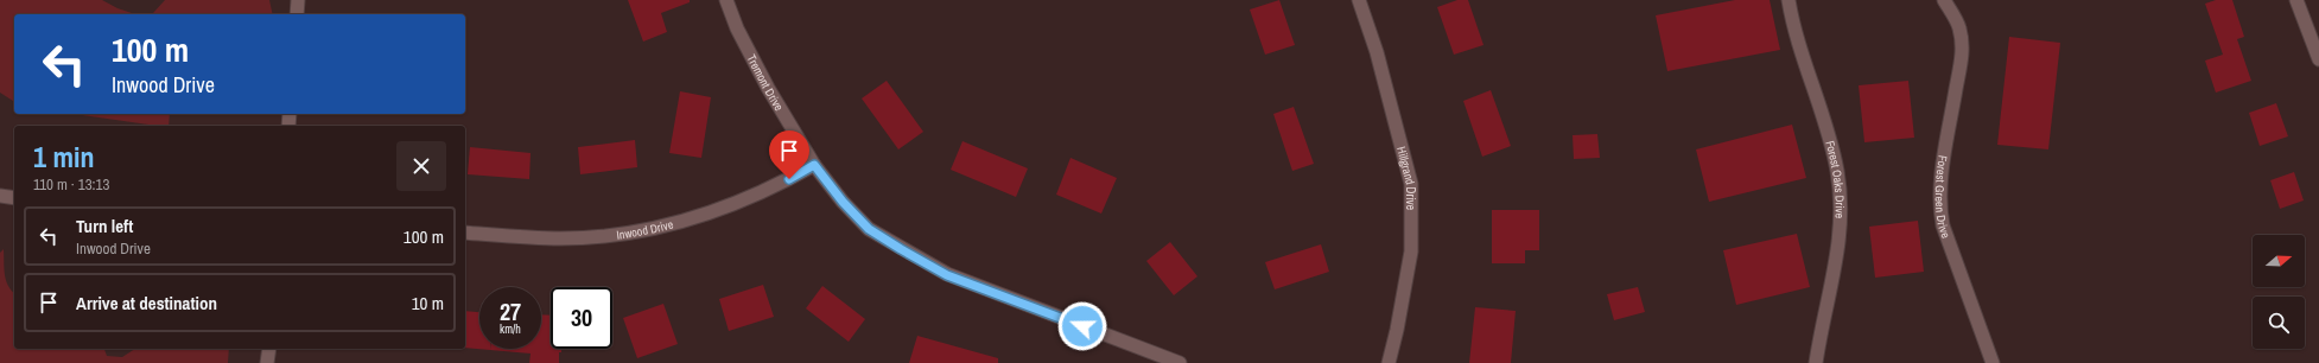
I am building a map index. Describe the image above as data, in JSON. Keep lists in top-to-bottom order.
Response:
{
  "streets": {
    "street": [
      "Tremont Drive",
      "Hillgrand Drive",
      "Forest Oaks Drive",
      "Forest Green Drive",
      "Inwood Drive"
    ]
  },
  "crossings": [
    ["Tremont Drive", "Inwood Drive"]
  ],
  "north": "right",
  "page": {
    "turn": ["100 m", "Inwood Drive"],
    "heading": ["1 min", "110 m · 13:13"],
    "list": [
      {
        "name": "Turn left",
        "note": "Inwood Drive",
        "value": "100 m"
      },
      {
        "name": "Arrive at destination",
        "value": "10 m"
      }
    ],
    "speed": "27 km/h",
    "limit": "30"
  }
}
